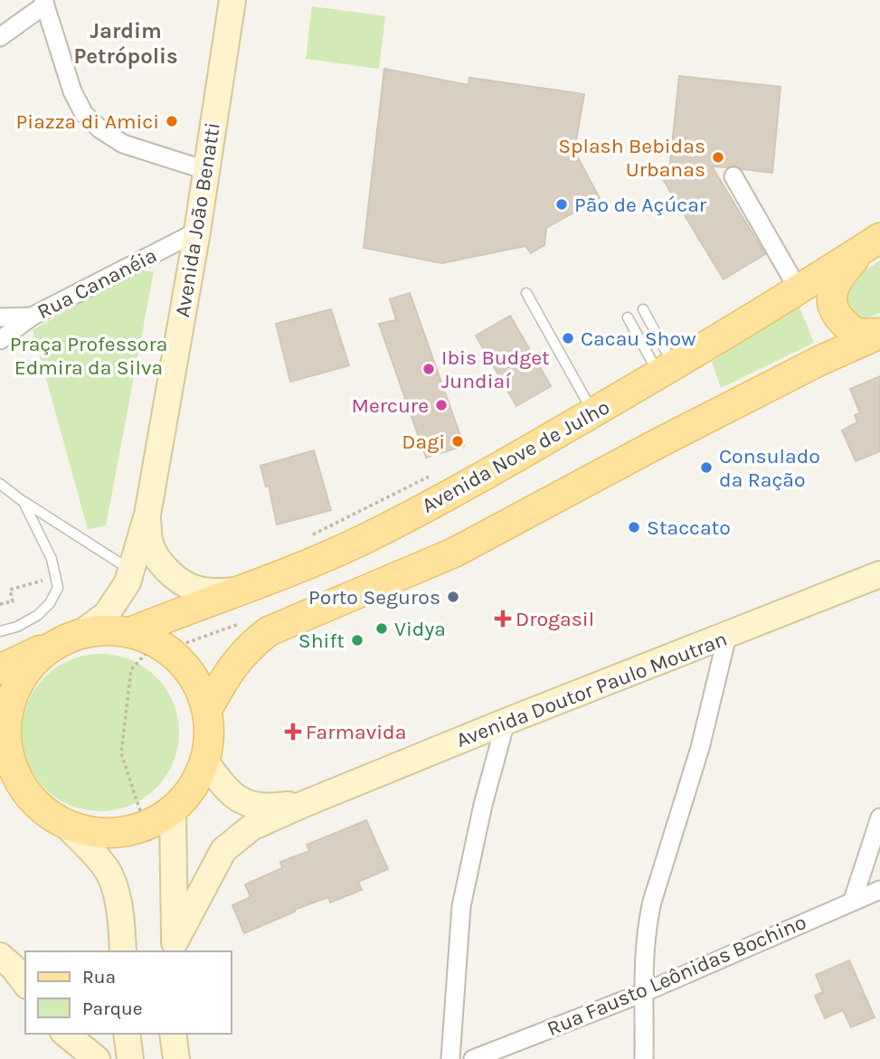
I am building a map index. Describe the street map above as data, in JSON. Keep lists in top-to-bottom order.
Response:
{
  "streets": {
    "main road": ["Avenida Nove de Julho"],
    "street": [
      "Avenida João Benatti",
      "Rua Cananéia",
      "Avenida Doutor Paulo Moutran",
      "Rua Fausto Leônidas Bochino"
    ]
  },
  "crossings": [
    ["Avenida João Benatti", "Rua Cananéia"],
    ["Avenida João Benatti", "Avenida Nove de Julho"]
  ],
  "districts": ["Jardim Petrópolis"],
  "parks": ["Praça Professora Edmira da Silva"],
  "places": {
    "other": [
      "Piazza di Amici",
      "Splash Bebidas Urbanas",
      "Pão de Açúcar",
      "Cacau Show",
      "Ibis Budget Jundiaí",
      "Mercure",
      "Dagi",
      "Consulado da Ração",
      "Staccato",
      "Porto Seguros",
      "Vidya",
      "Shift"
    ],
    "health": ["Drogasil", "Farmavida"]
  },
  "legend": ["Rua", "Parque"]
}
